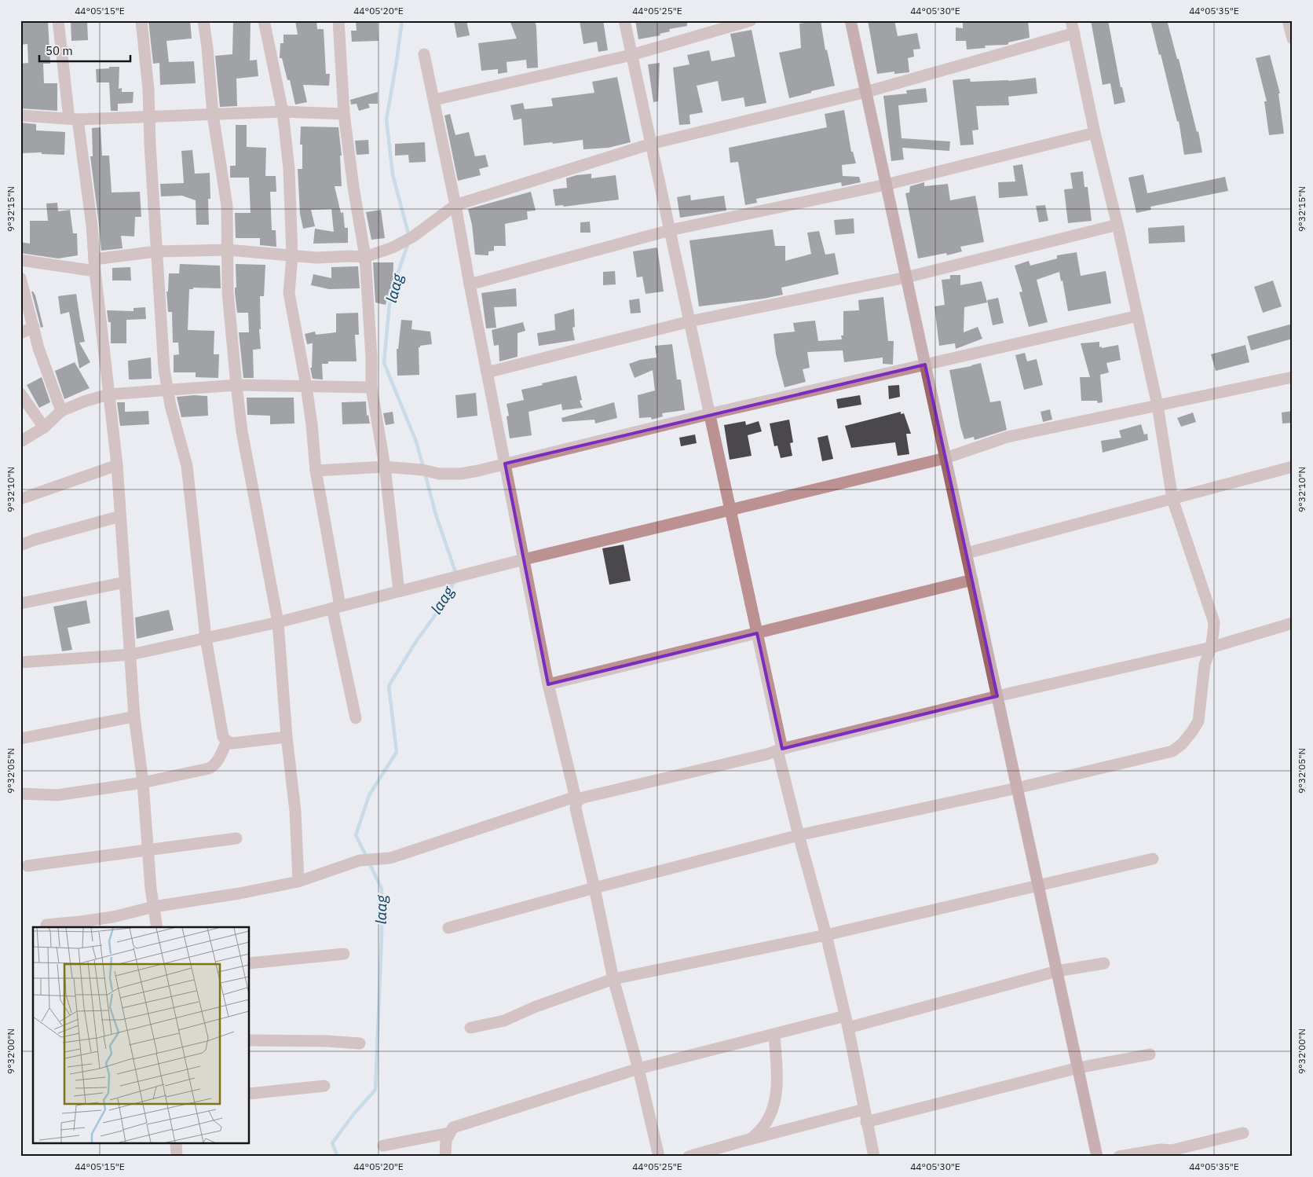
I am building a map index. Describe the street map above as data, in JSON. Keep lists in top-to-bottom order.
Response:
{
  "water": ["laag"],
  "scale_bar": "50 m",
  "coordinates": [
    "44°05'15\"E",
    "44°05'20\"E",
    "44°05'25\"E",
    "44°05'30\"E",
    "44°05'35\"E",
    "9°32'15\"N",
    "9°32'10\"N",
    "9°32'05\"N",
    "9°32'00\"N"
  ]
}
